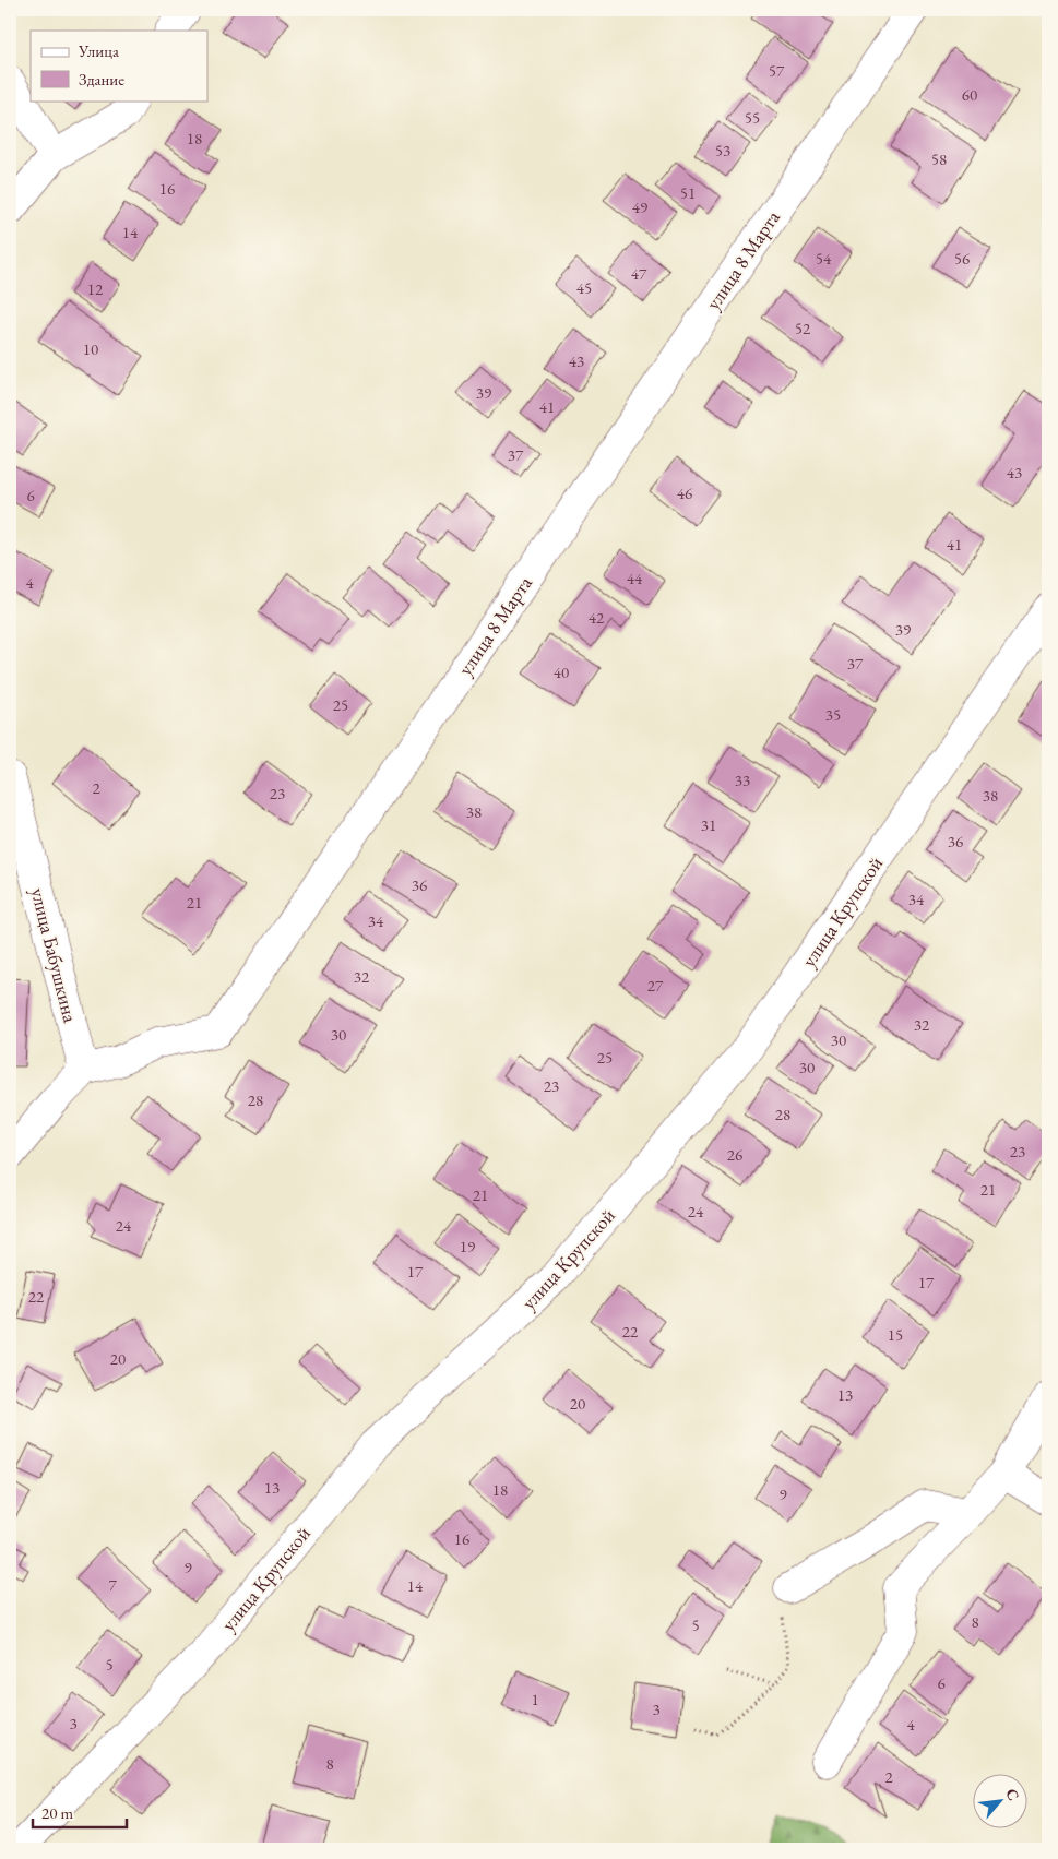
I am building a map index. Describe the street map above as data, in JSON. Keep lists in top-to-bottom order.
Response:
{
  "streets": {
    "street": ["улица 8 Марта", "улица Крупской", "улица Бабушкина"]
  },
  "crossings": [
    ["улица 8 Марта", "улица Бабушкина"]
  ],
  "house_numbers": [
    "57",
    "60",
    "55",
    "18",
    "53",
    "58",
    "16",
    "51",
    "49",
    "14",
    "54",
    "56",
    "47",
    "45",
    "12",
    "52",
    "10",
    "43",
    "39",
    "41",
    "37",
    "43",
    "46",
    "6",
    "41",
    "44",
    "4",
    "42",
    "39",
    "37",
    "40",
    "25",
    "35",
    "33",
    "2",
    "23",
    "38",
    "38",
    "31",
    "36",
    "36",
    "34",
    "21",
    "34",
    "32",
    "27",
    "32",
    "30",
    "30",
    "25",
    "30",
    "23",
    "28",
    "28",
    "23",
    "26",
    "21",
    "21",
    "24",
    "24",
    "19",
    "17",
    "17",
    "22",
    "22",
    "15",
    "20",
    "13",
    "20",
    "13",
    "18",
    "9",
    "16",
    "9",
    "7",
    "14",
    "8",
    "5",
    "5",
    "6",
    "1",
    "3",
    "3",
    "4",
    "8",
    "2"
  ],
  "legend": ["Улица", "Здание"],
  "scale_bar": "20 m",
  "north": "top right"
}
